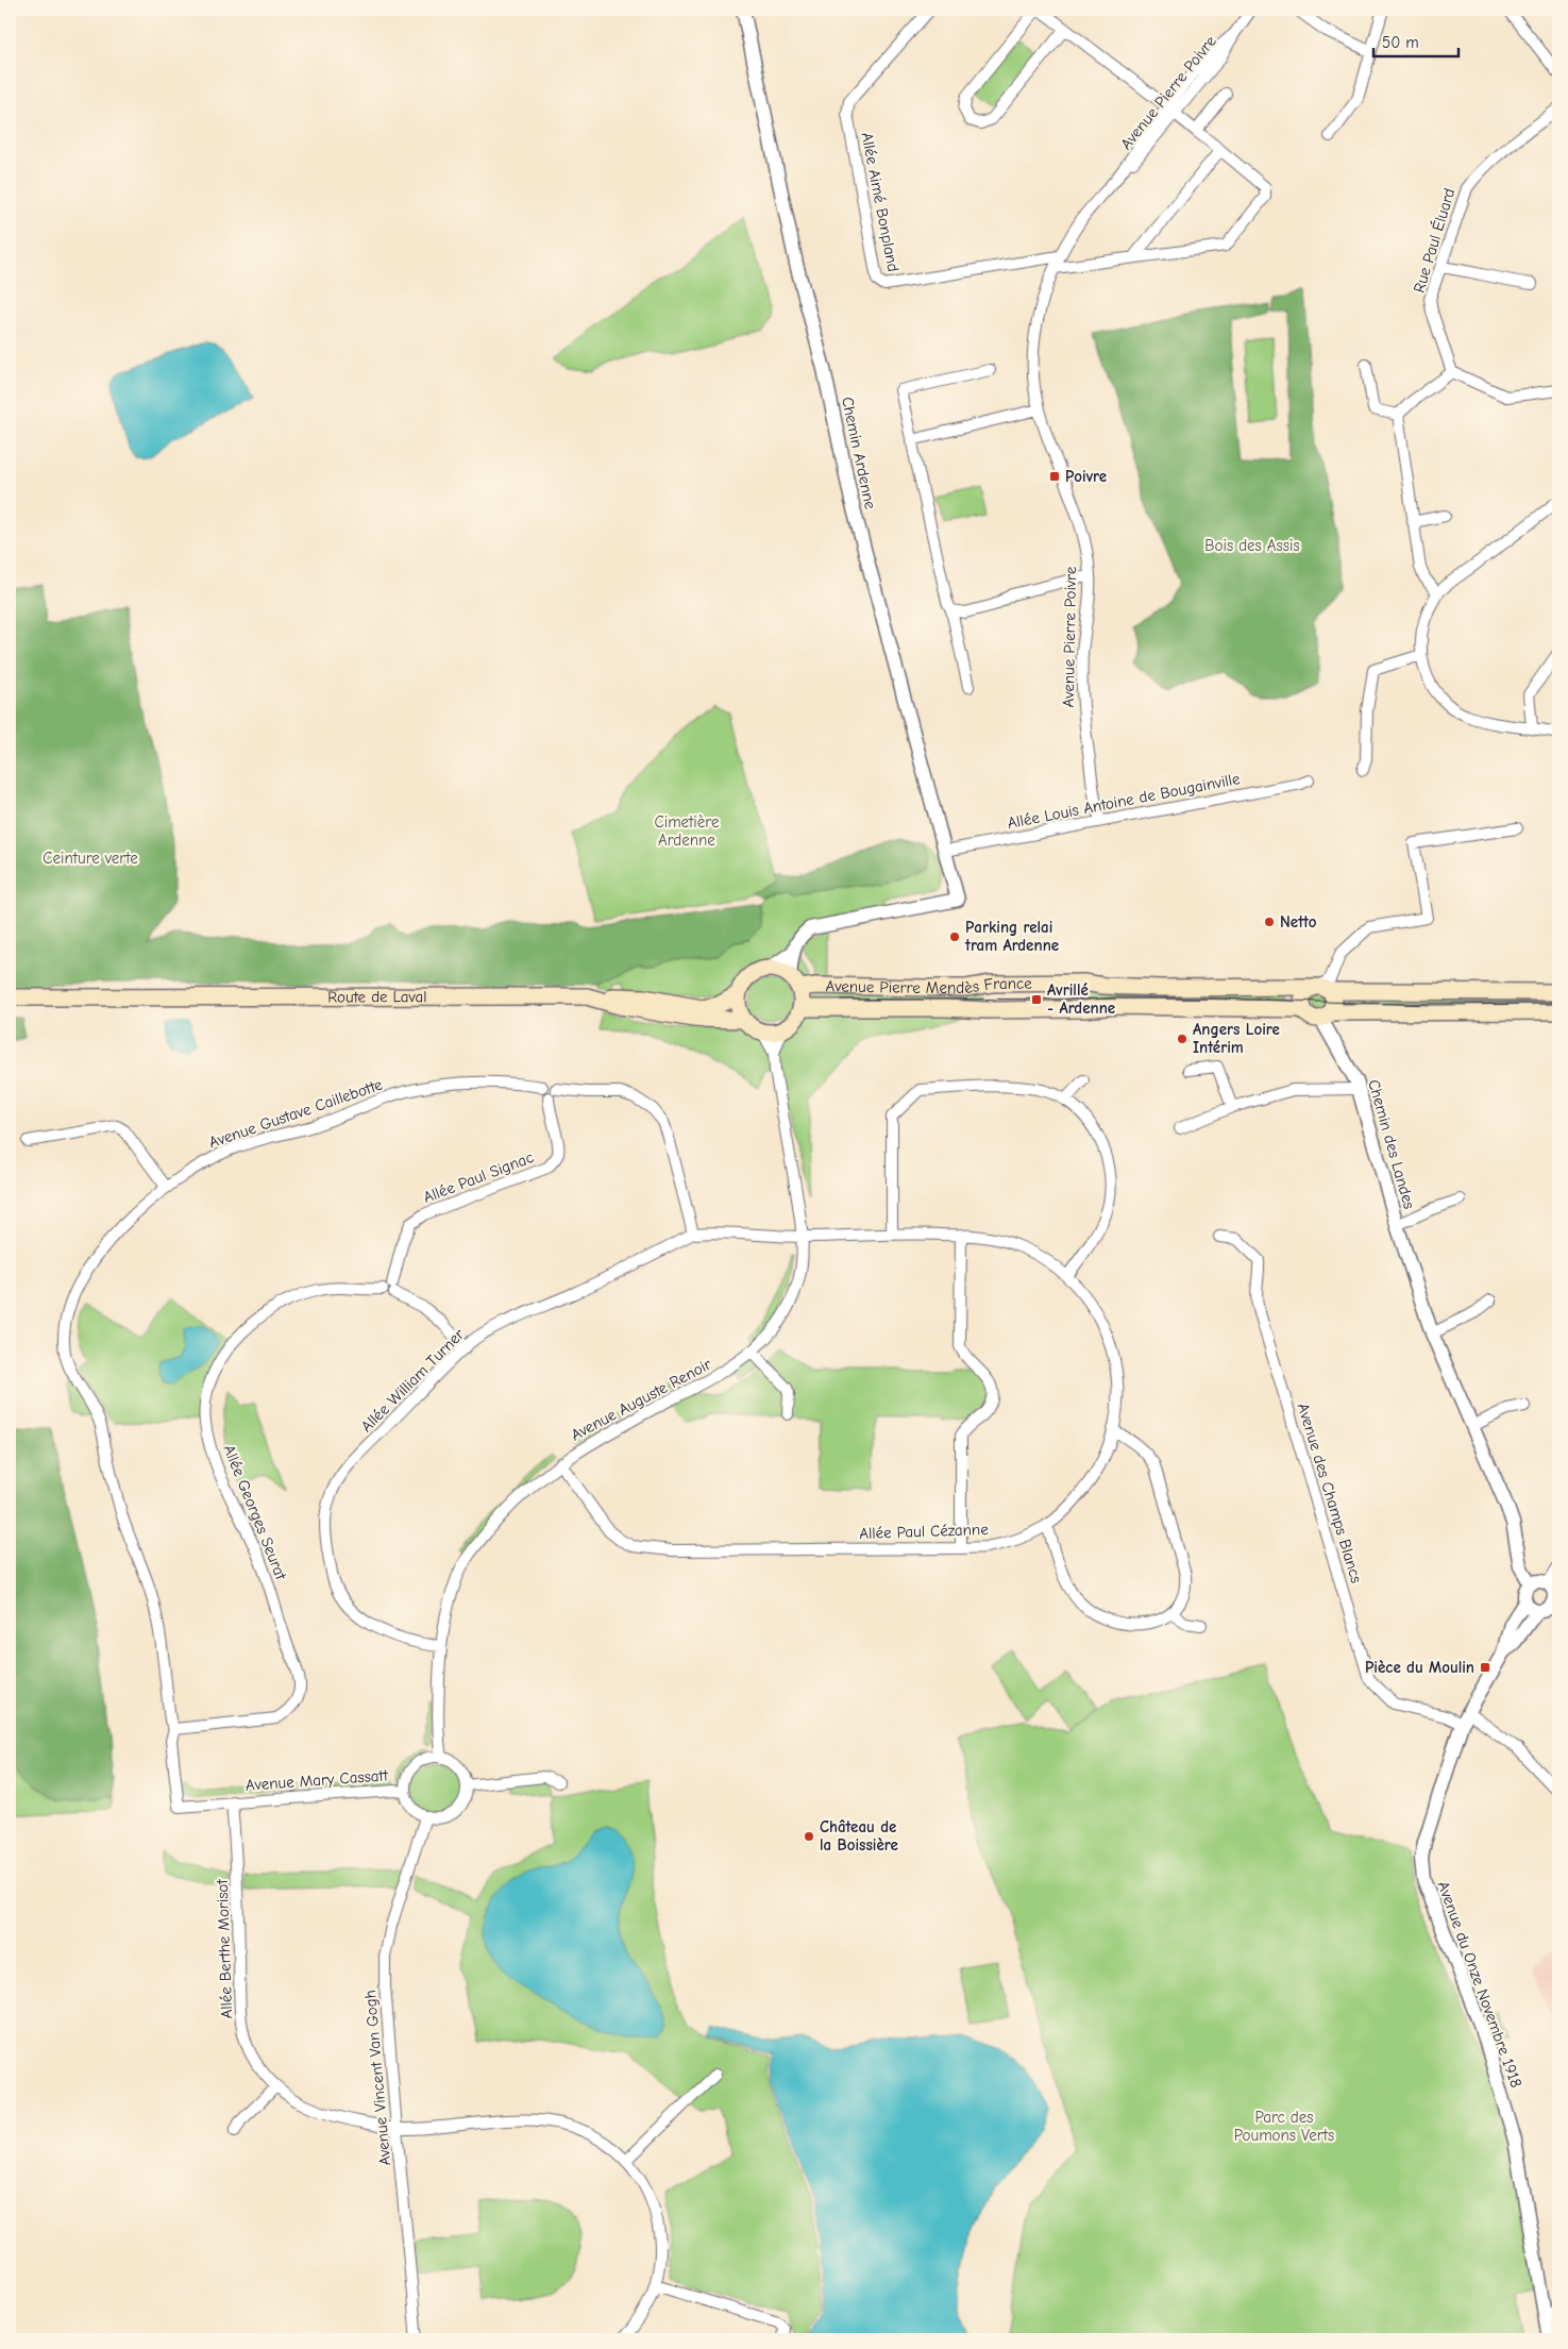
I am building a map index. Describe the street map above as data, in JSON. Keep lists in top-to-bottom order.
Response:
{
  "streets": {
    "main road": ["Avenue Pierre Mendès France", "Route de Laval"],
    "street": [
      "Avenue Pierre Poivre",
      "Allée Aimé Bonpland",
      "Rue Paul Éluard",
      "Chemin Ardenne",
      "Allée Louis Antoine de Bougainville",
      "Avenue Gustave Caillebotte",
      "Chemin des Landes",
      "Allée Paul Signac",
      "Allée William Turner",
      "Avenue Auguste Renoir",
      "Avenue des Champs Blancs",
      "Allée Georges Seurat",
      "Allée Paul Cézanne",
      "Avenue Mary Cassatt",
      "Allée Berthe Morisot",
      "Avenue du Onze Novembre 1918",
      "Avenue Vincent Van Gogh"
    ]
  },
  "crossings": [
    ["Avenue Pierre Poivre", "Allée Aimé Bonpland"],
    ["Avenue Pierre Poivre", "Allée Louis Antoine de Bougainville"],
    ["Chemin Ardenne", "Allée Louis Antoine de Bougainville"],
    ["Avenue Pierre Mendès France", "Route de Laval"],
    ["Avenue Pierre Mendès France", "Chemin des Landes"],
    ["Avenue Pierre Mendès France", "Avenue Auguste Renoir"],
    ["Route de Laval", "Avenue Auguste Renoir"],
    ["Avenue Gustave Caillebotte", "Allée Paul Signac"],
    ["Avenue Gustave Caillebotte", "Allée Georges Seurat"],
    ["Avenue Gustave Caillebotte", "Avenue Mary Cassatt"],
    ["Chemin des Landes", "Avenue du Onze Novembre 1918"],
    ["Allée Paul Signac", "Allée Georges Seurat"],
    ["Allée William Turner", "Avenue Auguste Renoir"],
    ["Allée William Turner", "Allée Georges Seurat"],
    ["Allée William Turner", "Allée Paul Cézanne"],
    ["Avenue Auguste Renoir", "Allée Paul Cézanne"],
    ["Avenue Auguste Renoir", "Avenue Mary Cassatt"],
    ["Avenue Auguste Renoir", "Avenue Vincent Van Gogh"],
    ["Avenue des Champs Blancs", "Avenue du Onze Novembre 1918"],
    ["Avenue Mary Cassatt", "Allée Berthe Morisot"],
    ["Avenue Mary Cassatt", "Avenue Vincent Van Gogh"],
    ["Allée Berthe Morisot", "Avenue Vincent Van Gogh"]
  ],
  "parks": [
    "Bois des Assis",
    "Cimetière Ardenne",
    "Ceinture verte",
    "Parc des Poumons Verts"
  ],
  "places": {
    "transit": ["Poivre", "Avrillé - Ardenne", "Pièce du Moulin"],
    "other": [
      "Netto",
      "Parking relai tram Ardenne",
      "Angers Loire Intérim",
      "Château de la Boissière"
    ]
  },
  "scale_bar": "50 m"
}
